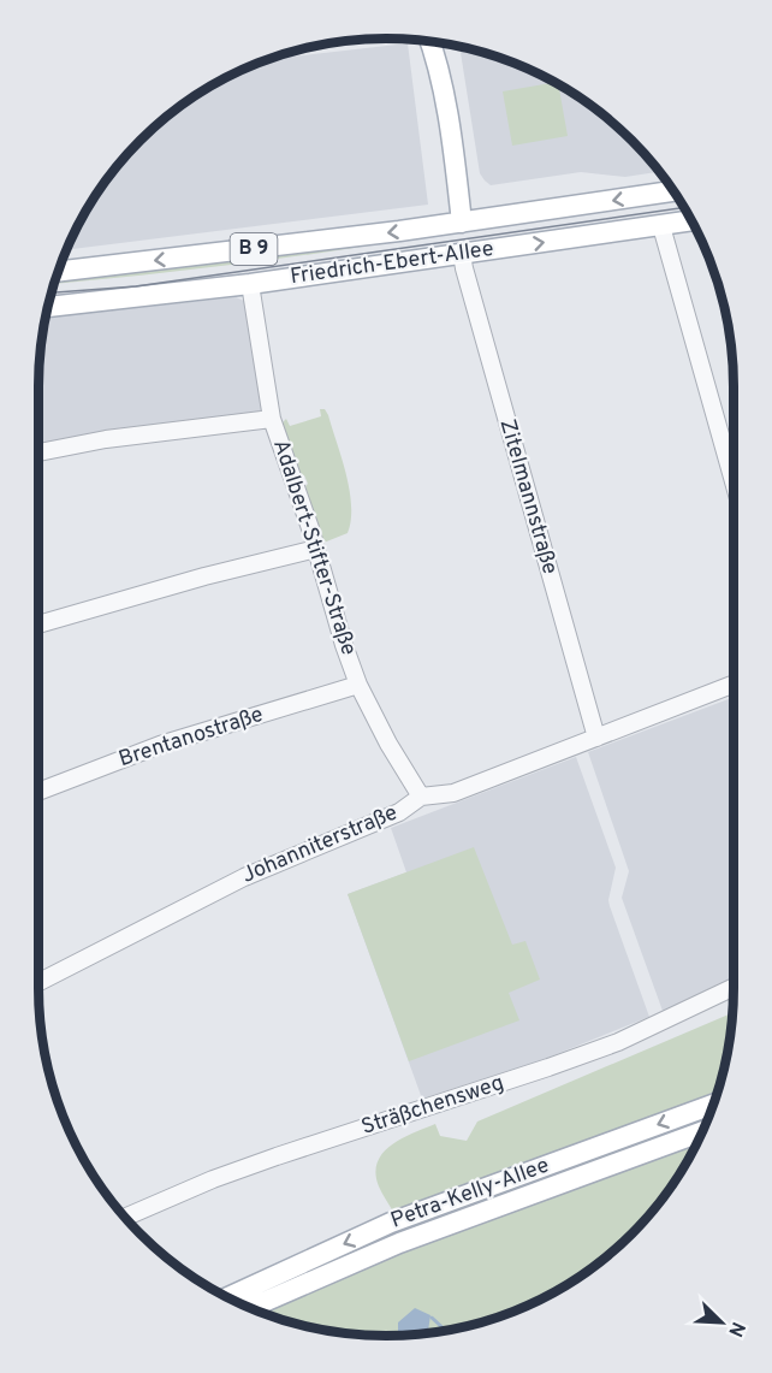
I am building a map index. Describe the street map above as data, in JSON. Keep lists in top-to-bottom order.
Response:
{
  "streets": {
    "main road": ["B 9", "Friedrich-Ebert-Allee", "Petra-Kelly-Allee"],
    "street": [
      "Zitelmannstraße",
      "Adalbert-Stifter-Straße",
      "Brentanostraße",
      "Johanniterstraße",
      "Sträßchensweg"
    ]
  },
  "crossings": [
    ["Friedrich-Ebert-Allee", "Zitelmannstraße"],
    ["Friedrich-Ebert-Allee", "Adalbert-Stifter-Straße"],
    ["Zitelmannstraße", "Johanniterstraße"],
    ["Adalbert-Stifter-Straße", "Brentanostraße"],
    ["Adalbert-Stifter-Straße", "Johanniterstraße"]
  ],
  "north": "bottom right"
}
